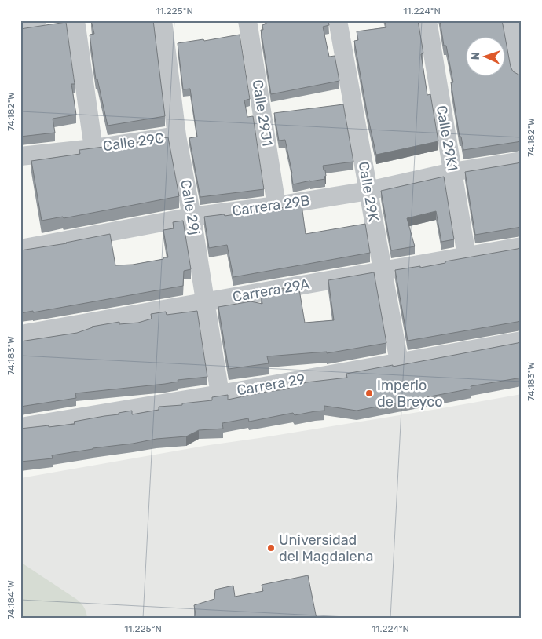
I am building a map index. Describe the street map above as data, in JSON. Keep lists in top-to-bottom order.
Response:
{
  "streets": {
    "street": [
      "Calle 29J1",
      "Calle 29K1",
      "Calle 29C",
      "Calle 29K",
      "Carrera 29B",
      "Calle 29j",
      "Carrera 29A",
      "Carrera 29"
    ]
  },
  "crossings": [
    ["Calle 29J1", "Carrera 29B"],
    ["Calle 29K1", "Carrera 29B"],
    ["Calle 29K1", "Carrera 29A"],
    ["Calle 29C", "Calle 29j"],
    ["Calle 29K", "Carrera 29B"],
    ["Calle 29K", "Carrera 29A"],
    ["Calle 29K", "Carrera 29"],
    ["Carrera 29B", "Calle 29j"],
    ["Calle 29j", "Carrera 29A"],
    ["Calle 29j", "Carrera 29"]
  ],
  "places": ["Imperio de Breyco", "Universidad del Magdalena"],
  "north": "left",
  "coordinates": [
    "11.225°N",
    "11.224°N",
    "74.182°W",
    "74.183°W",
    "74.184°W"
  ]
}
